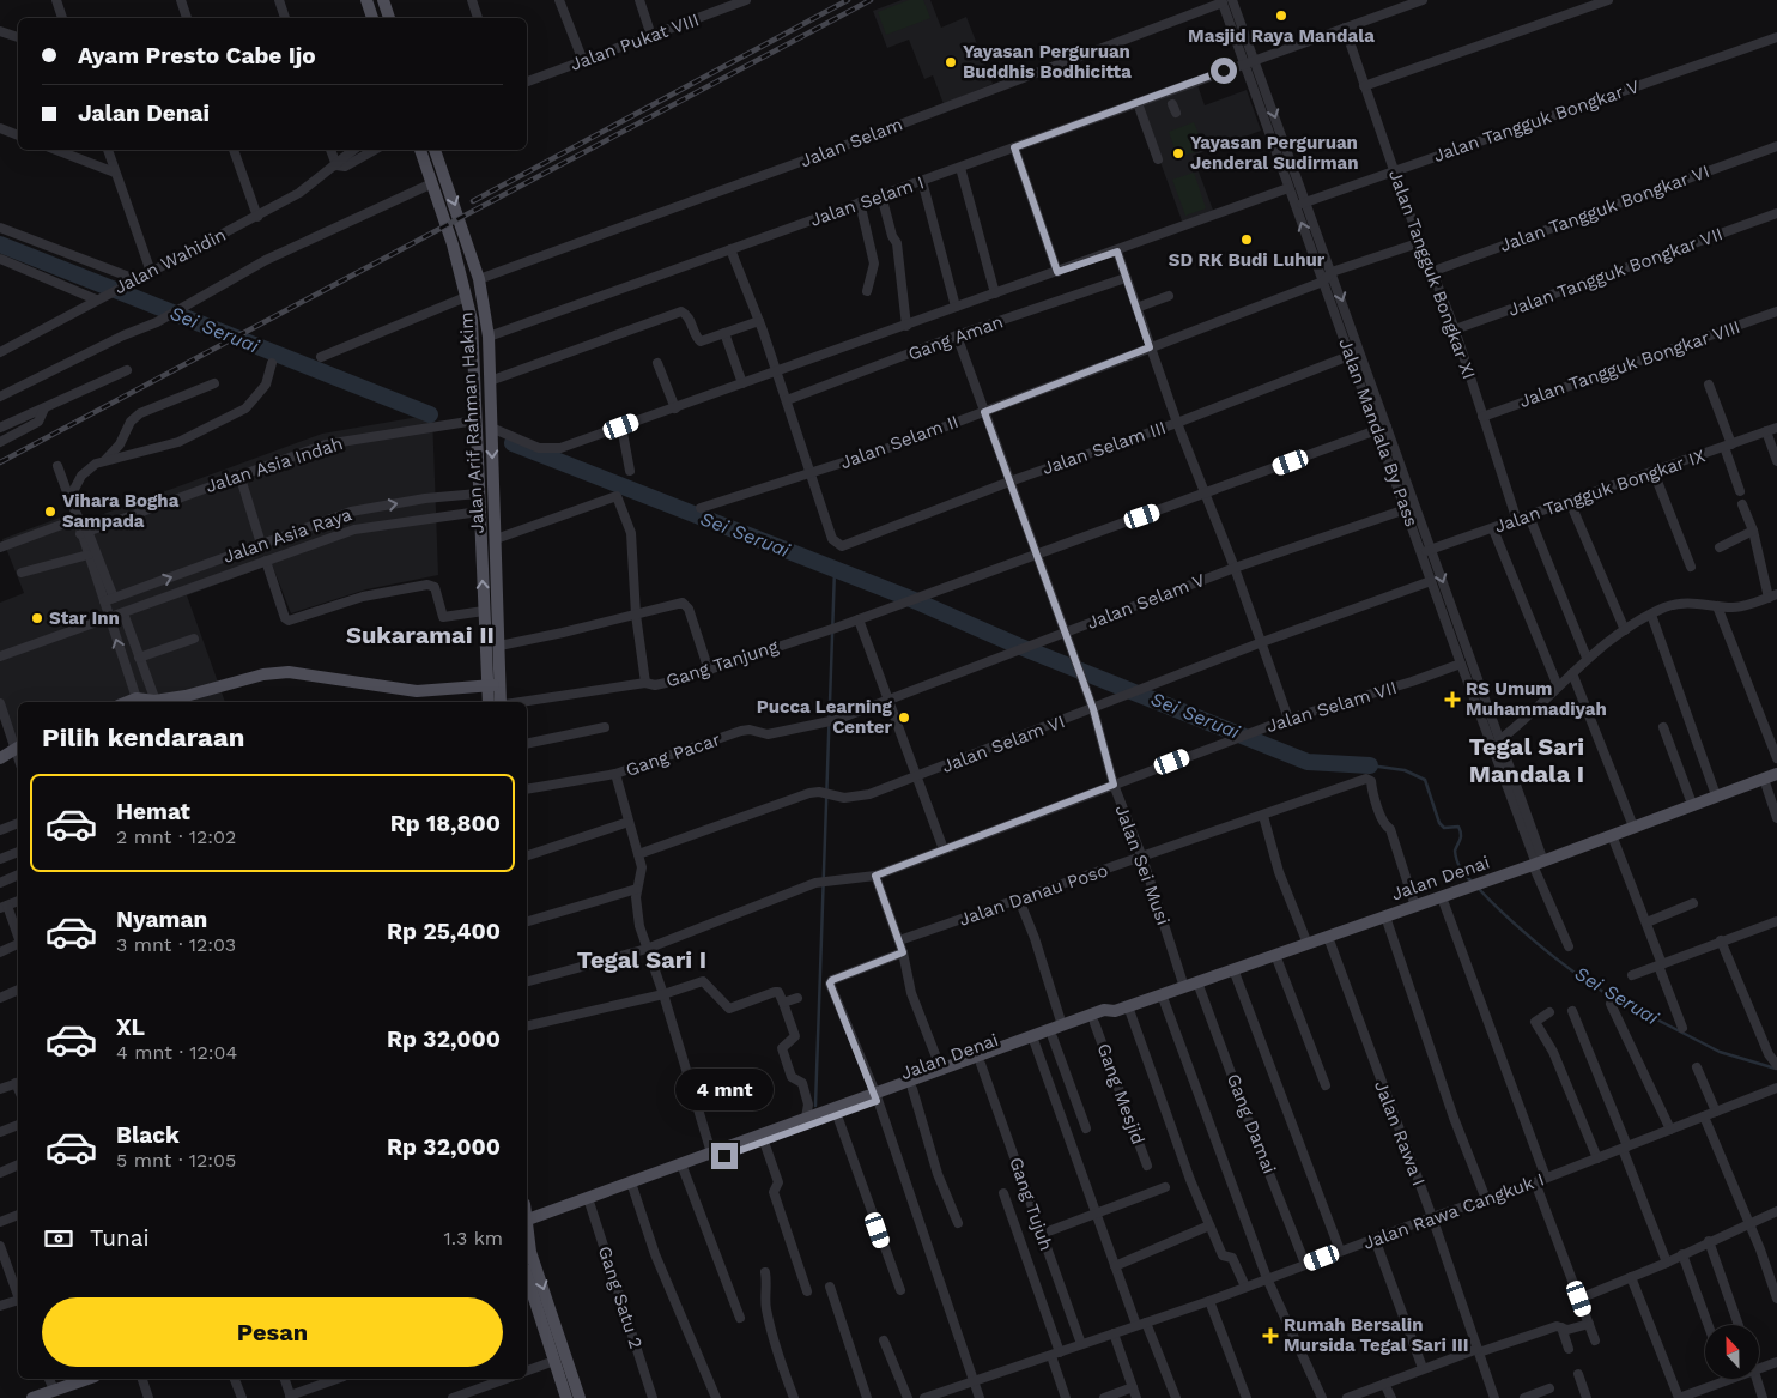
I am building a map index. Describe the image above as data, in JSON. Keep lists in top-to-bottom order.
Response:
{
  "streets": {
    "main road": ["Jalan Arif Rahman Hakim", "Jalan Denai"],
    "street": [
      "Jalan Pukat VIII",
      "Jalan Tangguk Bongkar V",
      "Jalan Selam",
      "Jalan Selam I",
      "Jalan Tangguk Bongkar VI",
      "Jalan Wahidin",
      "Jalan Tangguk Bongkar VII",
      "Jalan Tangguk Bongkar XI",
      "Gang Aman",
      "Jalan Tangguk Bongkar VIII",
      "Jalan Mandala By Pass",
      "Jalan Selam II",
      "Jalan Selam III",
      "Jalan Asia Indah",
      "Jalan Tangguk Bongkar IX",
      "Jalan Asia Raya",
      "Jalan Selam V",
      "Gang Tanjung",
      "Jalan Selam VII",
      "Jalan Selam VI",
      "Gang Pacar",
      "Jalan Sei Musi",
      "Jalan Danau Poso",
      "Gang Mesjid",
      "Gang Damai",
      "Jalan Rawa I",
      "Gang Tujuh",
      "Jalan Rawa Cangkuk I",
      "Gang Satu 2"
    ]
  },
  "crossings": [
    ["Jalan Tangguk Bongkar V", "Jalan Tangguk Bongkar XI"],
    ["Jalan Tangguk Bongkar V", "Jalan Mandala By Pass"],
    ["Jalan Selam", "Jalan Arif Rahman Hakim"],
    ["Jalan Selam", "Jalan Mandala By Pass"],
    ["Jalan Selam I", "Jalan Tangguk Bongkar XI"],
    ["Jalan Selam I", "Jalan Arif Rahman Hakim"],
    ["Jalan Selam I", "Jalan Mandala By Pass"],
    ["Jalan Tangguk Bongkar VI", "Jalan Tangguk Bongkar XI"],
    ["Jalan Tangguk Bongkar VII", "Jalan Tangguk Bongkar XI"],
    ["Jalan Tangguk Bongkar XI", "Jalan Tangguk Bongkar VIII"],
    ["Jalan Tangguk Bongkar XI", "Jalan Tangguk Bongkar IX"],
    ["Gang Aman", "Jalan Sei Musi"],
    ["Jalan Arif Rahman Hakim", "Jalan Asia Indah"],
    ["Jalan Arif Rahman Hakim", "Jalan Asia Raya"],
    ["Jalan Mandala By Pass", "Jalan Selam II"],
    ["Jalan Mandala By Pass", "Jalan Selam III"],
    ["Jalan Mandala By Pass", "Jalan Tangguk Bongkar IX"],
    ["Jalan Mandala By Pass", "Jalan Selam V"],
    ["Jalan Mandala By Pass", "Gang Tanjung"],
    ["Jalan Mandala By Pass", "Jalan Selam VII"],
    ["Jalan Mandala By Pass", "Jalan Selam VI"],
    ["Jalan Mandala By Pass", "Jalan Denai"],
    ["Jalan Selam II", "Jalan Selam III"],
    ["Jalan Selam II", "Jalan Sei Musi"],
    ["Jalan Selam III", "Jalan Sei Musi"],
    ["Jalan Selam V", "Gang Pacar"],
    ["Jalan Selam V", "Jalan Sei Musi"],
    ["Gang Tanjung", "Jalan Sei Musi"],
    ["Jalan Selam VII", "Jalan Sei Musi"],
    ["Jalan Selam VI", "Jalan Sei Musi"],
    ["Jalan Sei Musi", "Jalan Denai"],
    ["Jalan Sei Musi", "Jalan Danau Poso"],
    ["Jalan Denai", "Jalan Danau Poso"],
    ["Jalan Denai", "Gang Mesjid"],
    ["Jalan Denai", "Gang Damai"],
    ["Jalan Denai", "Jalan Rawa I"],
    ["Jalan Denai", "Gang Tujuh"],
    ["Jalan Denai", "Gang Satu 2"],
    ["Gang Damai", "Jalan Rawa Cangkuk I"],
    ["Jalan Rawa I", "Jalan Rawa Cangkuk I"],
    ["Gang Tujuh", "Jalan Rawa Cangkuk I"]
  ],
  "districts": ["Sukaramai II", "Tegal Sari Mandala I", "Tegal Sari I"],
  "water": ["Sei Seruai"],
  "places": {
    "other": [
      "Masjid Raya Mandala",
      "Yayasan Perguruan Buddhis Bodhicitta",
      "Yayasan Perguruan Jenderal Sudirman",
      "SD RK Budi Luhur",
      "Vihara Bogha Sampada",
      "Star Inn",
      "Pucca Learning Center"
    ],
    "health": ["RS Umum Muhammadiyah", "Rumah Bersalin Mursida Tegal Sari III"]
  },
  "north": "top",
  "page": {
    "banner": ["Ayam Presto Cabe Ijo", "Jalan Denai"],
    "heading": "Pilih kendaraan",
    "list": [
      {
        "name": "Hemat",
        "note": "2 mnt · 12:02",
        "value": "Rp 18,800"
      },
      {
        "name": "Nyaman",
        "note": "3 mnt · 12:03",
        "value": "Rp 25,400"
      },
      {
        "name": "XL",
        "note": "4 mnt · 12:04",
        "value": "Rp 32,000"
      },
      {
        "name": "Black",
        "note": "5 mnt · 12:05",
        "value": "Rp 32,000"
      }
    ],
    "bubble": "4 mnt",
    "pay": ["Tunai", "1.3 km"],
    "buttons": "Pesan"
  }
}
